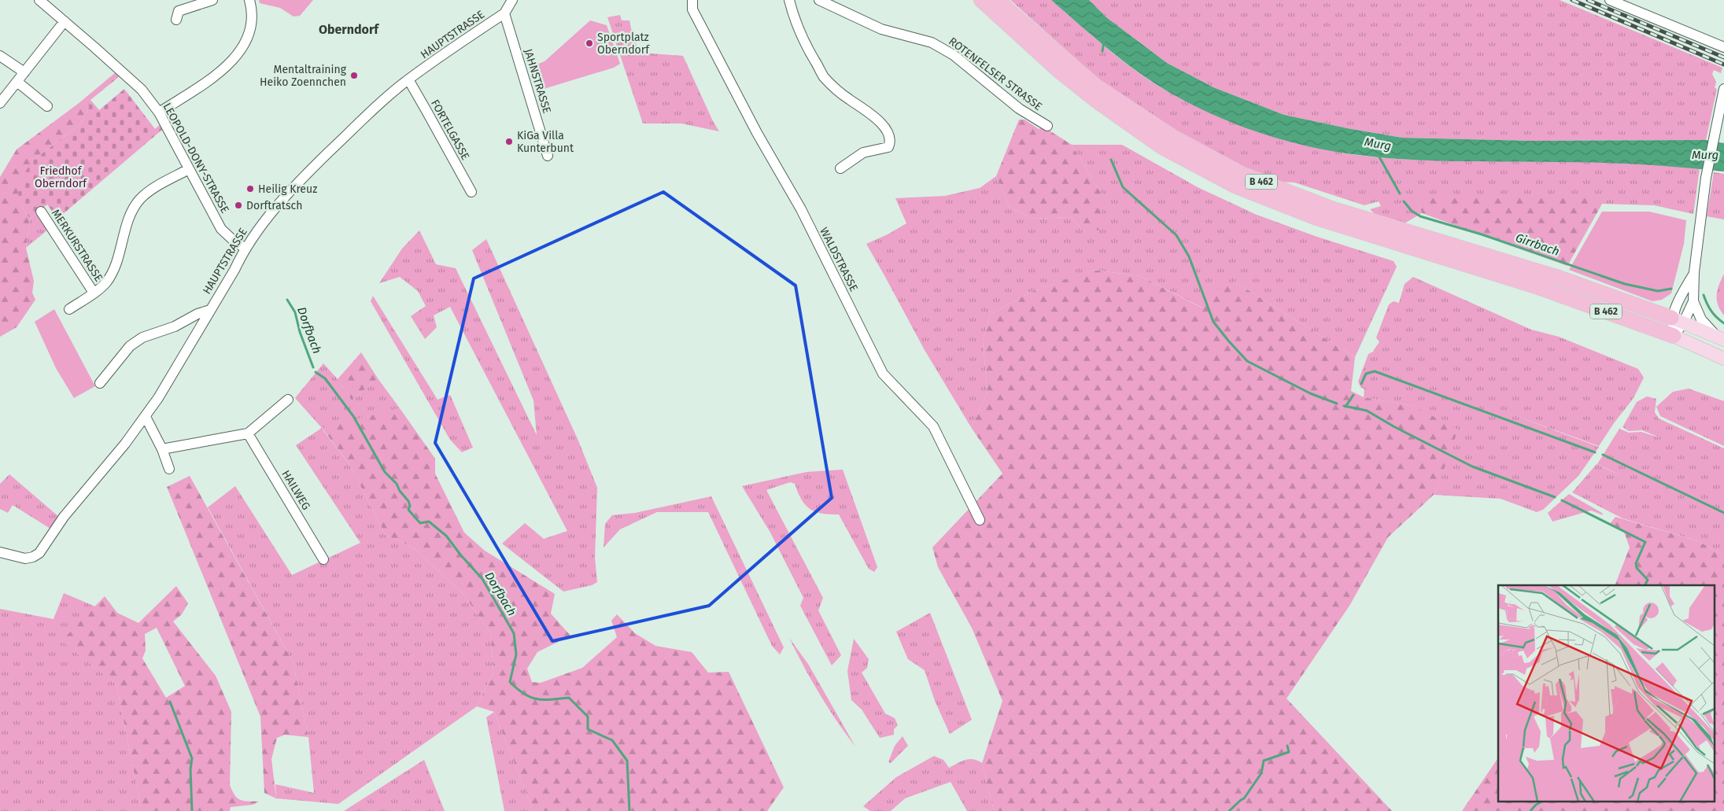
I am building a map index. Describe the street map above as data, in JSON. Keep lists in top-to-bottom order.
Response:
{
  "streets": {
    "highway": ["B 462"],
    "street": [
      "HAUPTSTRASSE",
      "ROTENFELSER STRASSE",
      "JAHNSTRASSE",
      "FORTELGASSE",
      "LEOPOLD-DONY-STRASSE",
      "MERKURSTRASSE",
      "WALDSTRASSE",
      "HAILWEG"
    ]
  },
  "crossings": [
    ["HAUPTSTRASSE", "JAHNSTRASSE"],
    ["HAUPTSTRASSE", "FORTELGASSE"],
    ["HAUPTSTRASSE", "LEOPOLD-DONY-STRASSE"],
    ["LEOPOLD-DONY-STRASSE", "MERKURSTRASSE"]
  ],
  "districts": ["Oberndorf"],
  "water": ["Murg", "Girrbach", "Dorfbach"],
  "parks": ["Friedhof Oberndorf"],
  "places": [
    "Sportplatz Oberndorf",
    "Mentaltraining Heiko Zoennchen",
    "KiGa Villa Kunterbunt",
    "Heilig Kreuz",
    "Dorftratsch"
  ]
}
